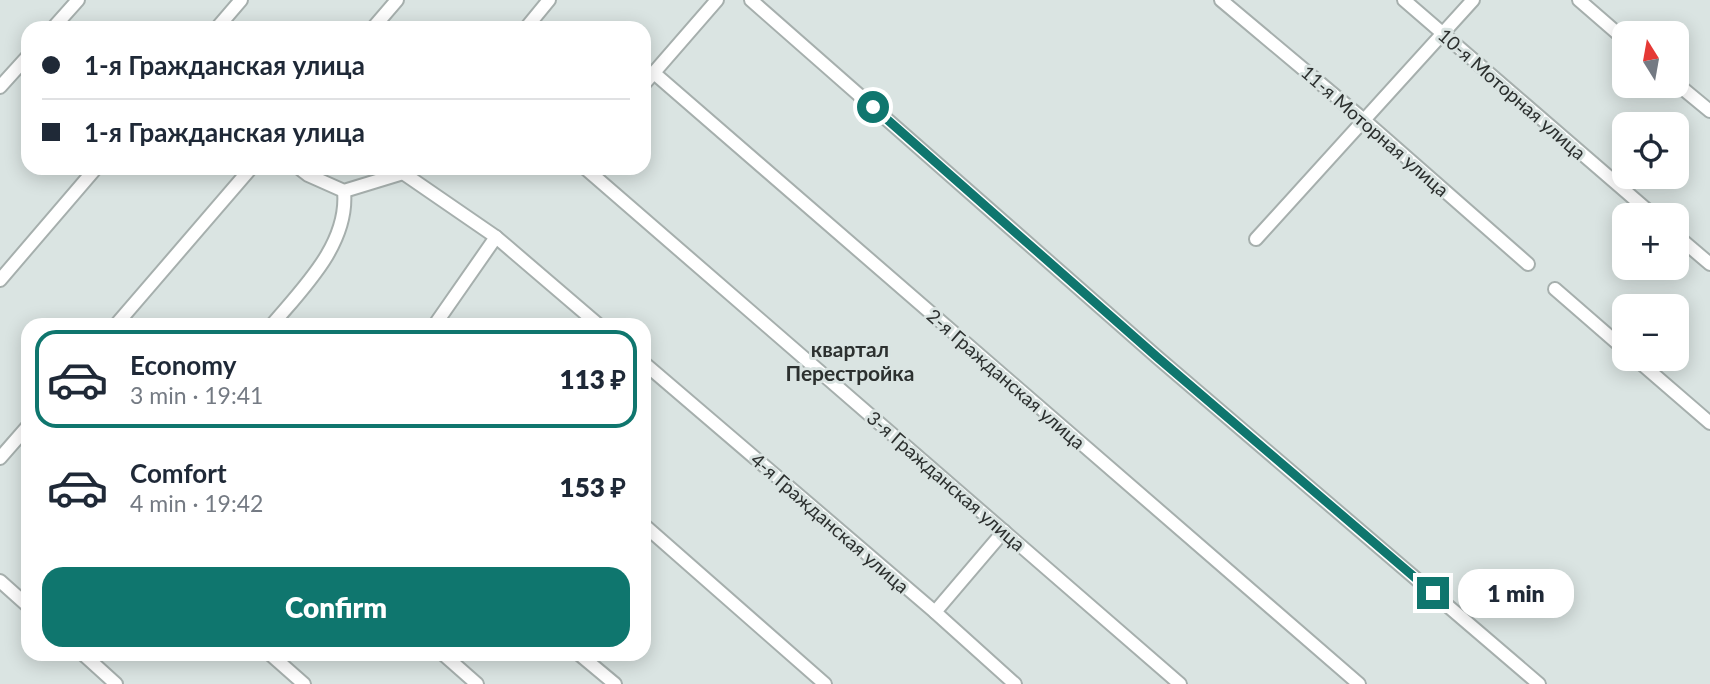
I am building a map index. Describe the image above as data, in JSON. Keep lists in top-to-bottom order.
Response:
{
  "streets": {
    "street": [
      "10-я Моторная улица",
      "11-я Моторная улица",
      "2-я Гражданская улица",
      "3-я Гражданская улица",
      "4-я Гражданская улица"
    ]
  },
  "districts": ["квартал Перестройка"],
  "north": "top",
  "page": {
    "map_buttons": ["+", "−"],
    "banner": ["1-я Гражданская улица", "1-я Гражданская улица"],
    "list": [
      {
        "name": "Economy",
        "note": "3 min · 19:41",
        "value": "113 ₽"
      },
      {
        "name": "Comfort",
        "note": "4 min · 19:42",
        "value": "153 ₽"
      }
    ],
    "buttons": "Confirm",
    "bubble": "1 min"
  }
}
